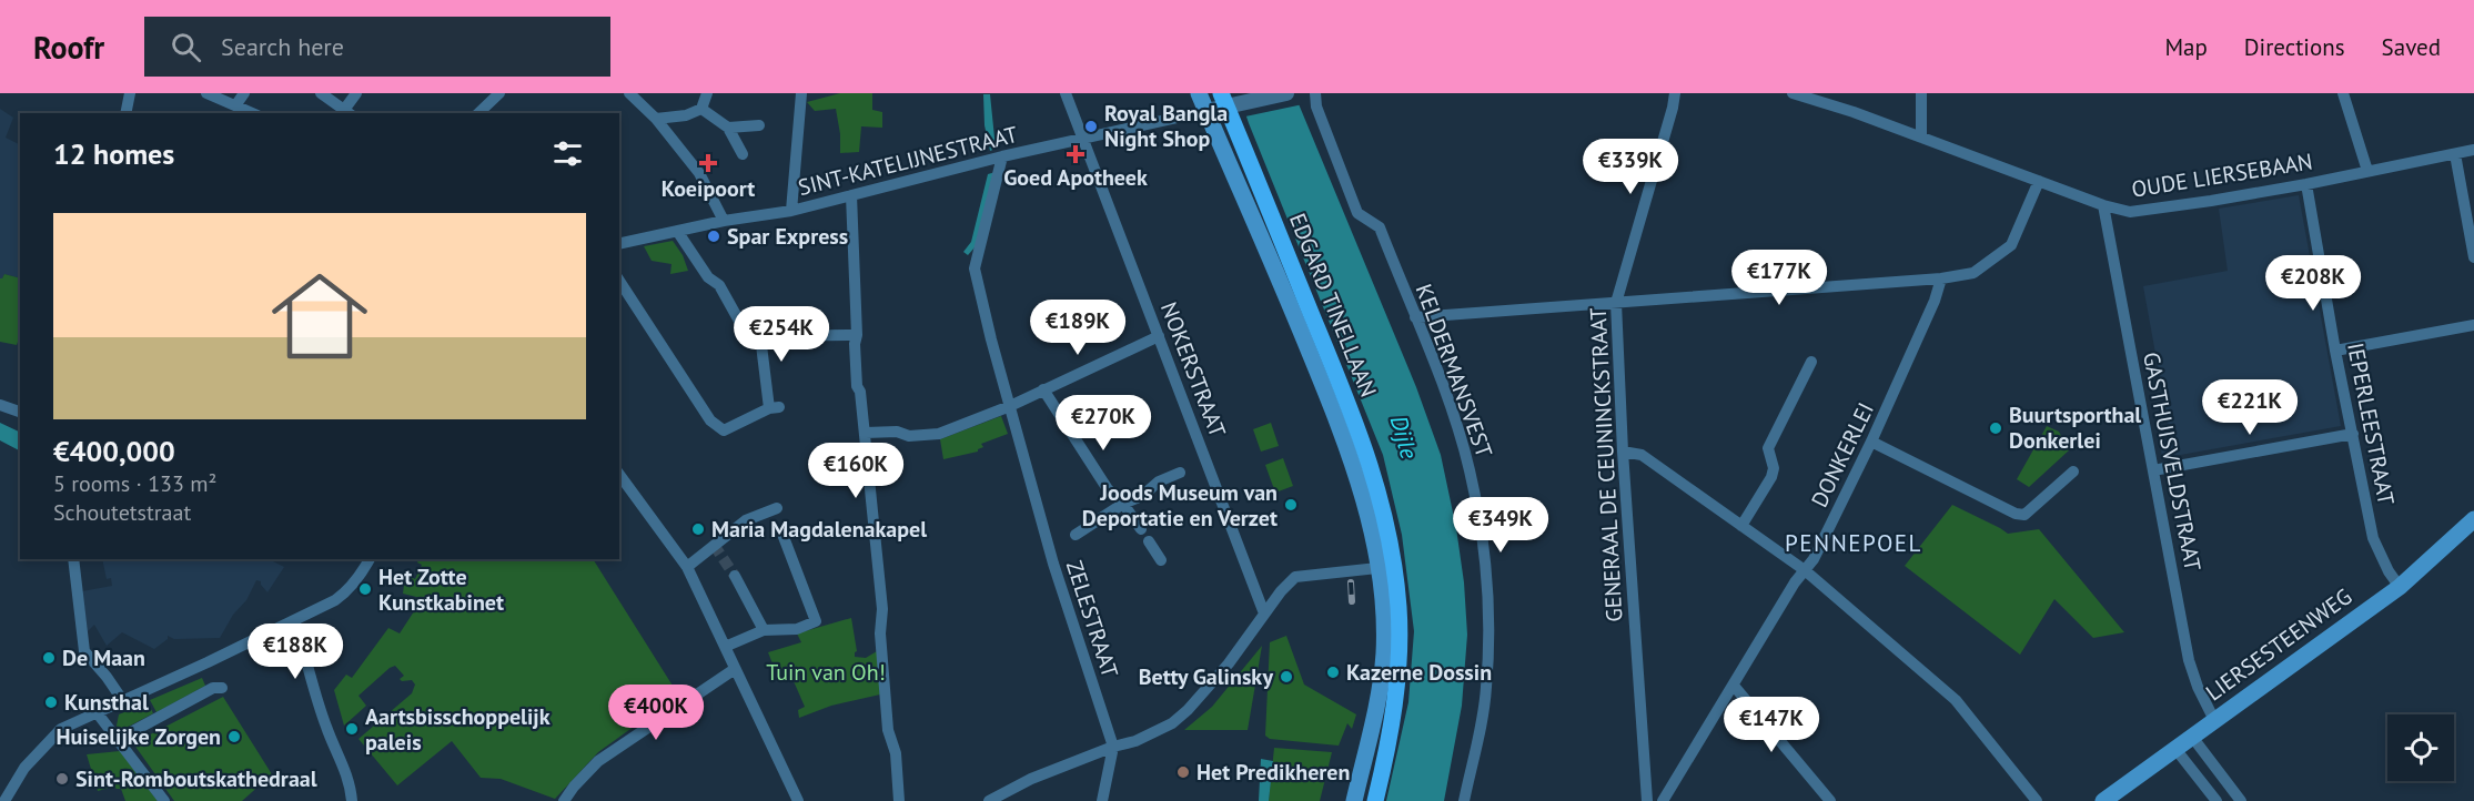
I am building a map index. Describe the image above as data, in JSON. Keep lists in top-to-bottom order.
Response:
{
  "streets": {
    "main road": ["EDGARD TINELLAAN", "LIERSESTEENWEG"],
    "street": [
      "SINT-KATELIJNESTRAAT",
      "OUDE LIERSEBAAN",
      "NOKERSTRAAT",
      "KELDERMANSVEST",
      "IEPERLEESTRAAT",
      "DONKERLEI",
      "GASTHUISVELDSTRAAT",
      "GENERAAL DE CEUNINCKSTRAAT",
      "ZELESTRAAT"
    ]
  },
  "crossings": [
    ["SINT-KATELIJNESTRAAT", "EDGARD TINELLAAN"],
    ["SINT-KATELIJNESTRAAT", "NOKERSTRAAT"],
    ["SINT-KATELIJNESTRAAT", "ZELESTRAAT"],
    ["OUDE LIERSEBAAN", "IEPERLEESTRAAT"],
    ["OUDE LIERSEBAAN", "GASTHUISVELDSTRAAT"],
    ["IEPERLEESTRAAT", "LIERSESTEENWEG"],
    ["GASTHUISVELDSTRAAT", "LIERSESTEENWEG"]
  ],
  "districts": ["PENNEPOEL"],
  "water": ["Dijle"],
  "parks": ["Tuin van Oh!"],
  "places": {
    "other": [
      "Royal Bangla Night Shop",
      "Spar Express",
      "Buurtsporthal Donkerlei",
      "Joods Museum van Deportatie en Verzet",
      "Maria Magdalenakapel",
      "Het Zotte Kunstkabinet",
      "De Maan",
      "Kazerne Dossin",
      "Betty Galinsky",
      "Kunsthal",
      "Aartsbisschoppelijk paleis",
      "Huiselijke Zorgen",
      "Het Predikheren",
      "Sint-Romboutskathedraal"
    ],
    "health": ["Goed Apotheek", "Koeipoort"]
  },
  "page": {
    "header": "Roofr",
    "search": "Search here",
    "nav": ["Map", "Directions", "Saved"],
    "heading": "12 homes",
    "price": [
      "€339K",
      "€177K",
      "€208K",
      "€189K",
      "€254K",
      "€221K",
      "€270K",
      "€160K",
      "€349K",
      "€188K",
      "€400K",
      "€147K"
    ],
    "list": [
      {
        "name": "€400,000",
        "note": "5 rooms · 133 m² · Schoutetstraat"
      }
    ]
  }
}
